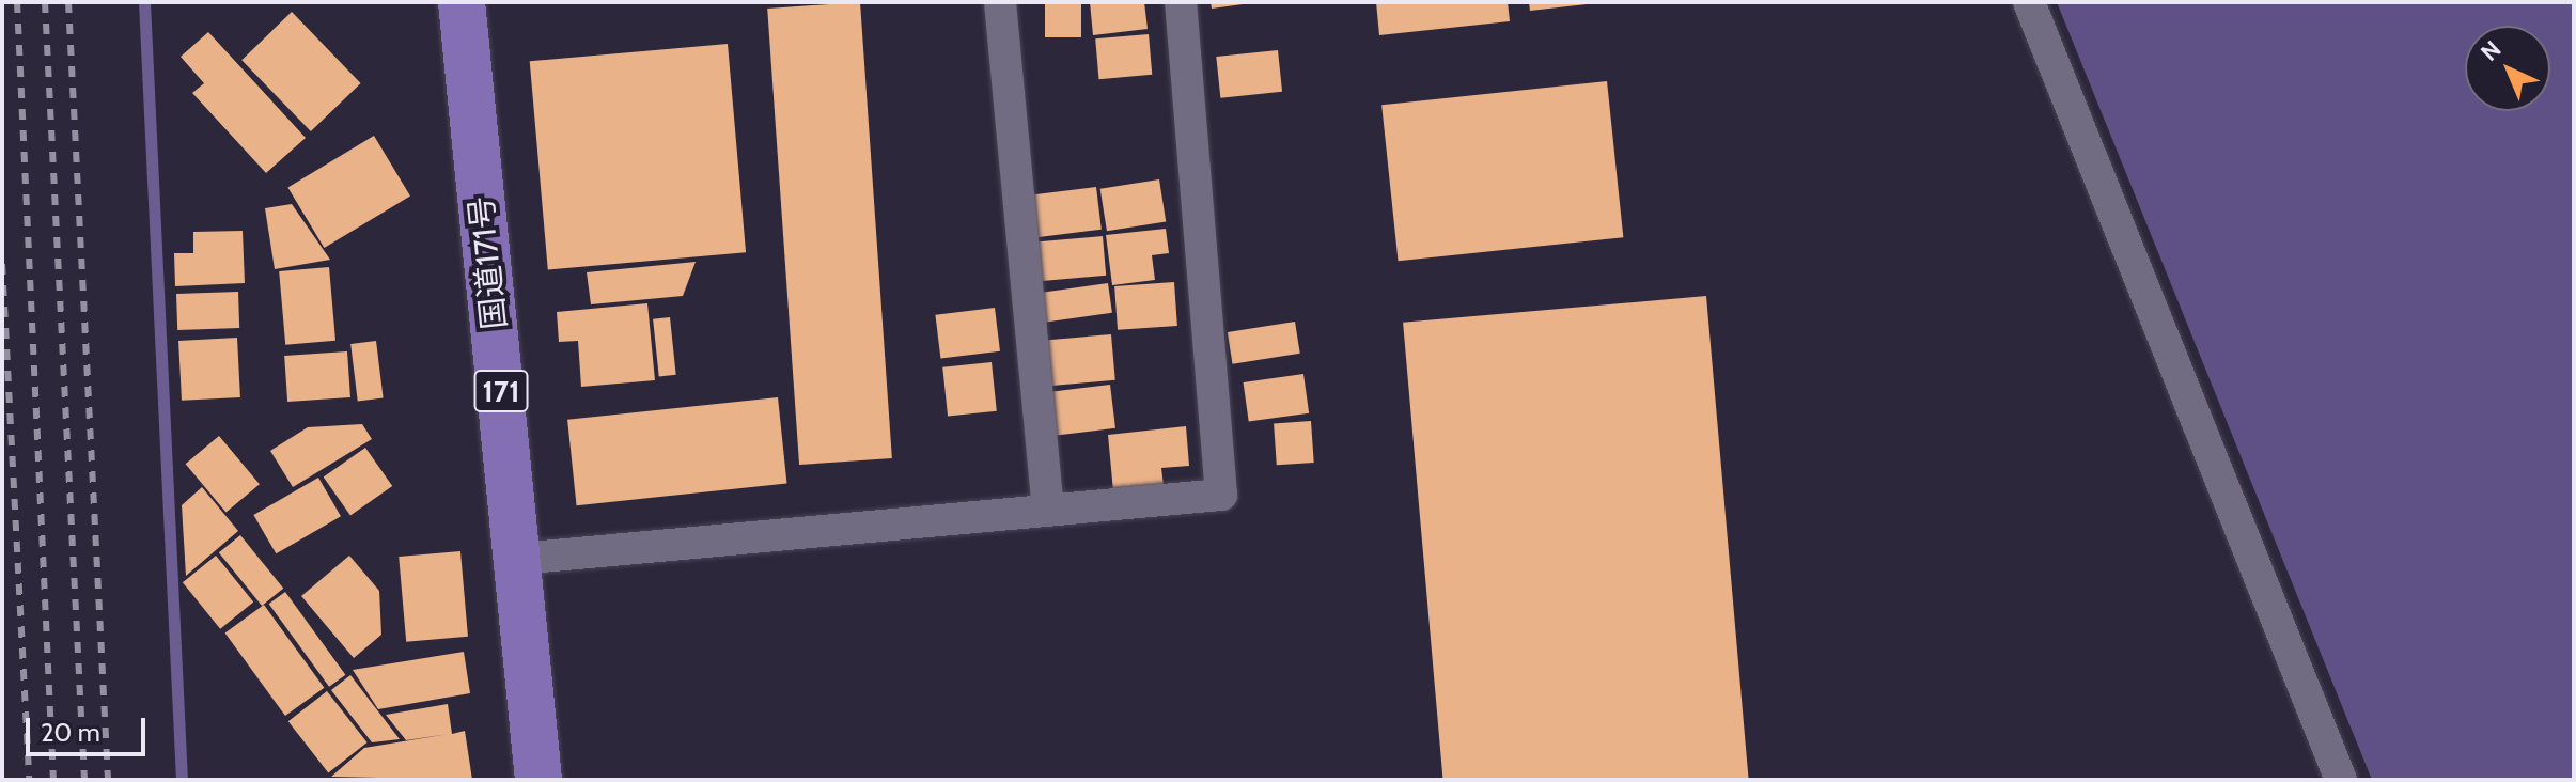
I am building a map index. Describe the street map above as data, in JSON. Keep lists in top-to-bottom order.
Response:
{
  "streets": {
    "highway": ["国道171号", "171"]
  },
  "scale_bar": "20 m",
  "north": "top left"
}
